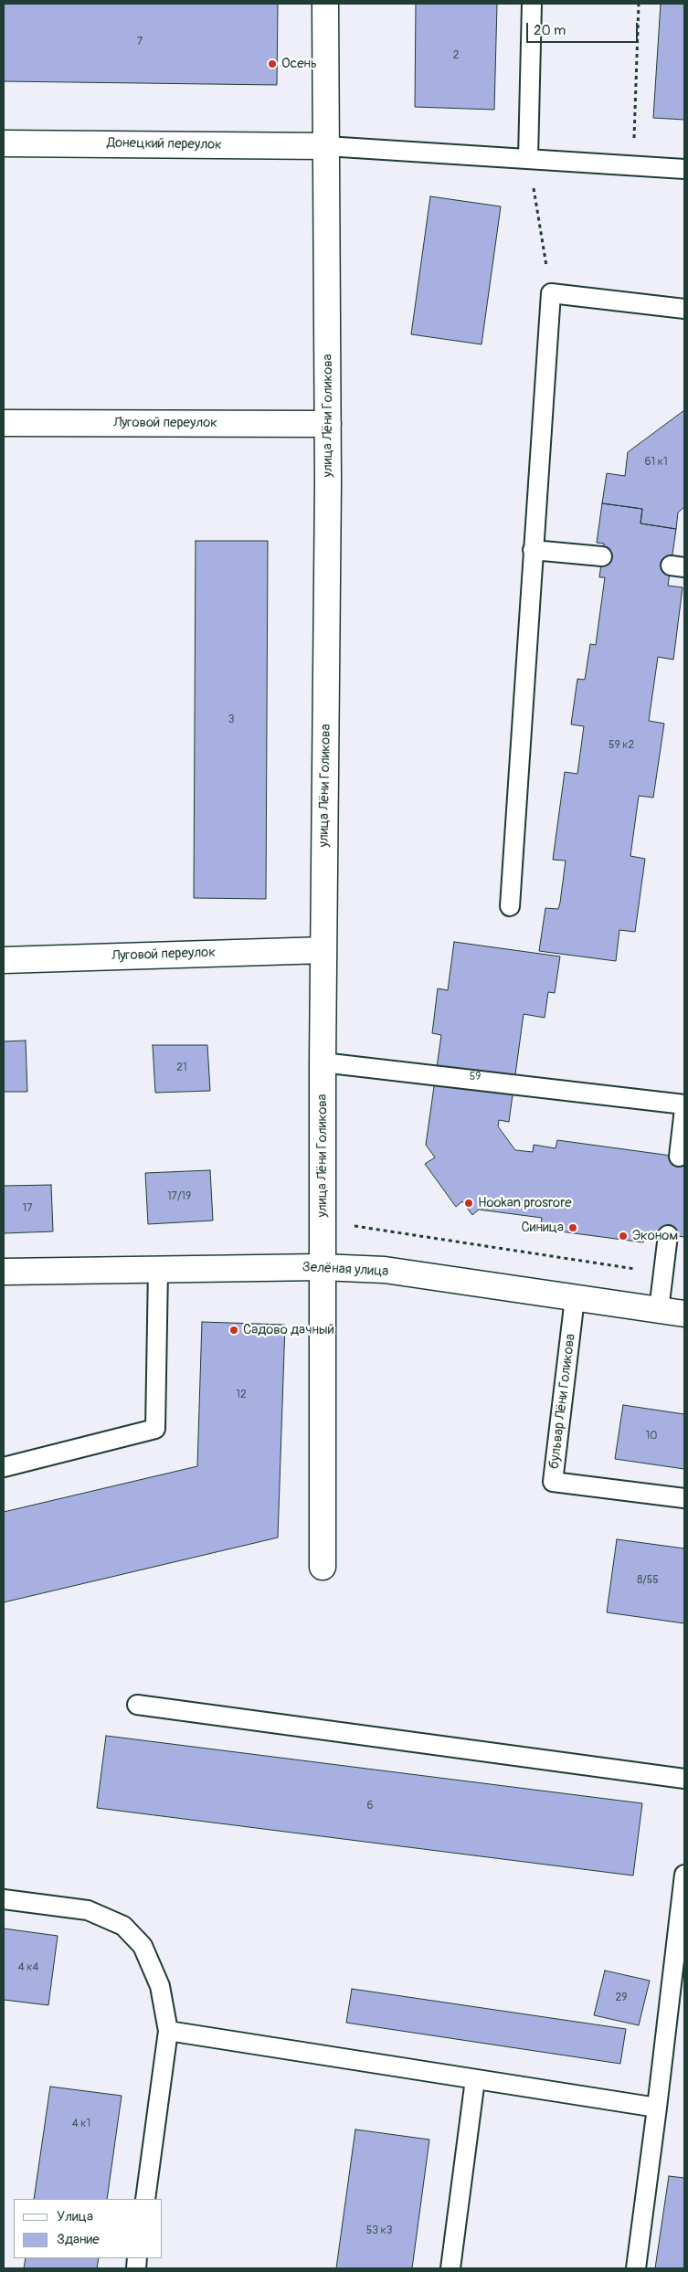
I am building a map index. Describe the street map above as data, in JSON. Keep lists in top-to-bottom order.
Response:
{
  "streets": {
    "street": [
      "Донецкий переулок",
      "улица Лёни Голикова",
      "Луговой переулок",
      "Зелёная улица"
    ],
    "lane": ["бульвар Лёни Голикова"]
  },
  "crossings": [
    ["Донецкий переулок", "улица Лёни Голикова"],
    ["улица Лёни Голикова", "Луговой переулок"],
    ["улица Лёни Голикова", "Зелёная улица"],
    ["Зелёная улица", "бульвар Лёни Голикова"]
  ],
  "places": [
    "Осень",
    "Hookan prosrore",
    "Синица",
    "Эконом",
    "Садово дачный"
  ],
  "house_numbers": [
    "7",
    "2",
    "61 к1",
    "3",
    "59 к2",
    "21",
    "59",
    "17/19",
    "17",
    "12",
    "10",
    "8/55",
    "6",
    "4 к4",
    "29",
    "4 к1",
    "53 к3"
  ],
  "legend": ["Улица", "Здание"],
  "scale_bar": "20 m"
}
